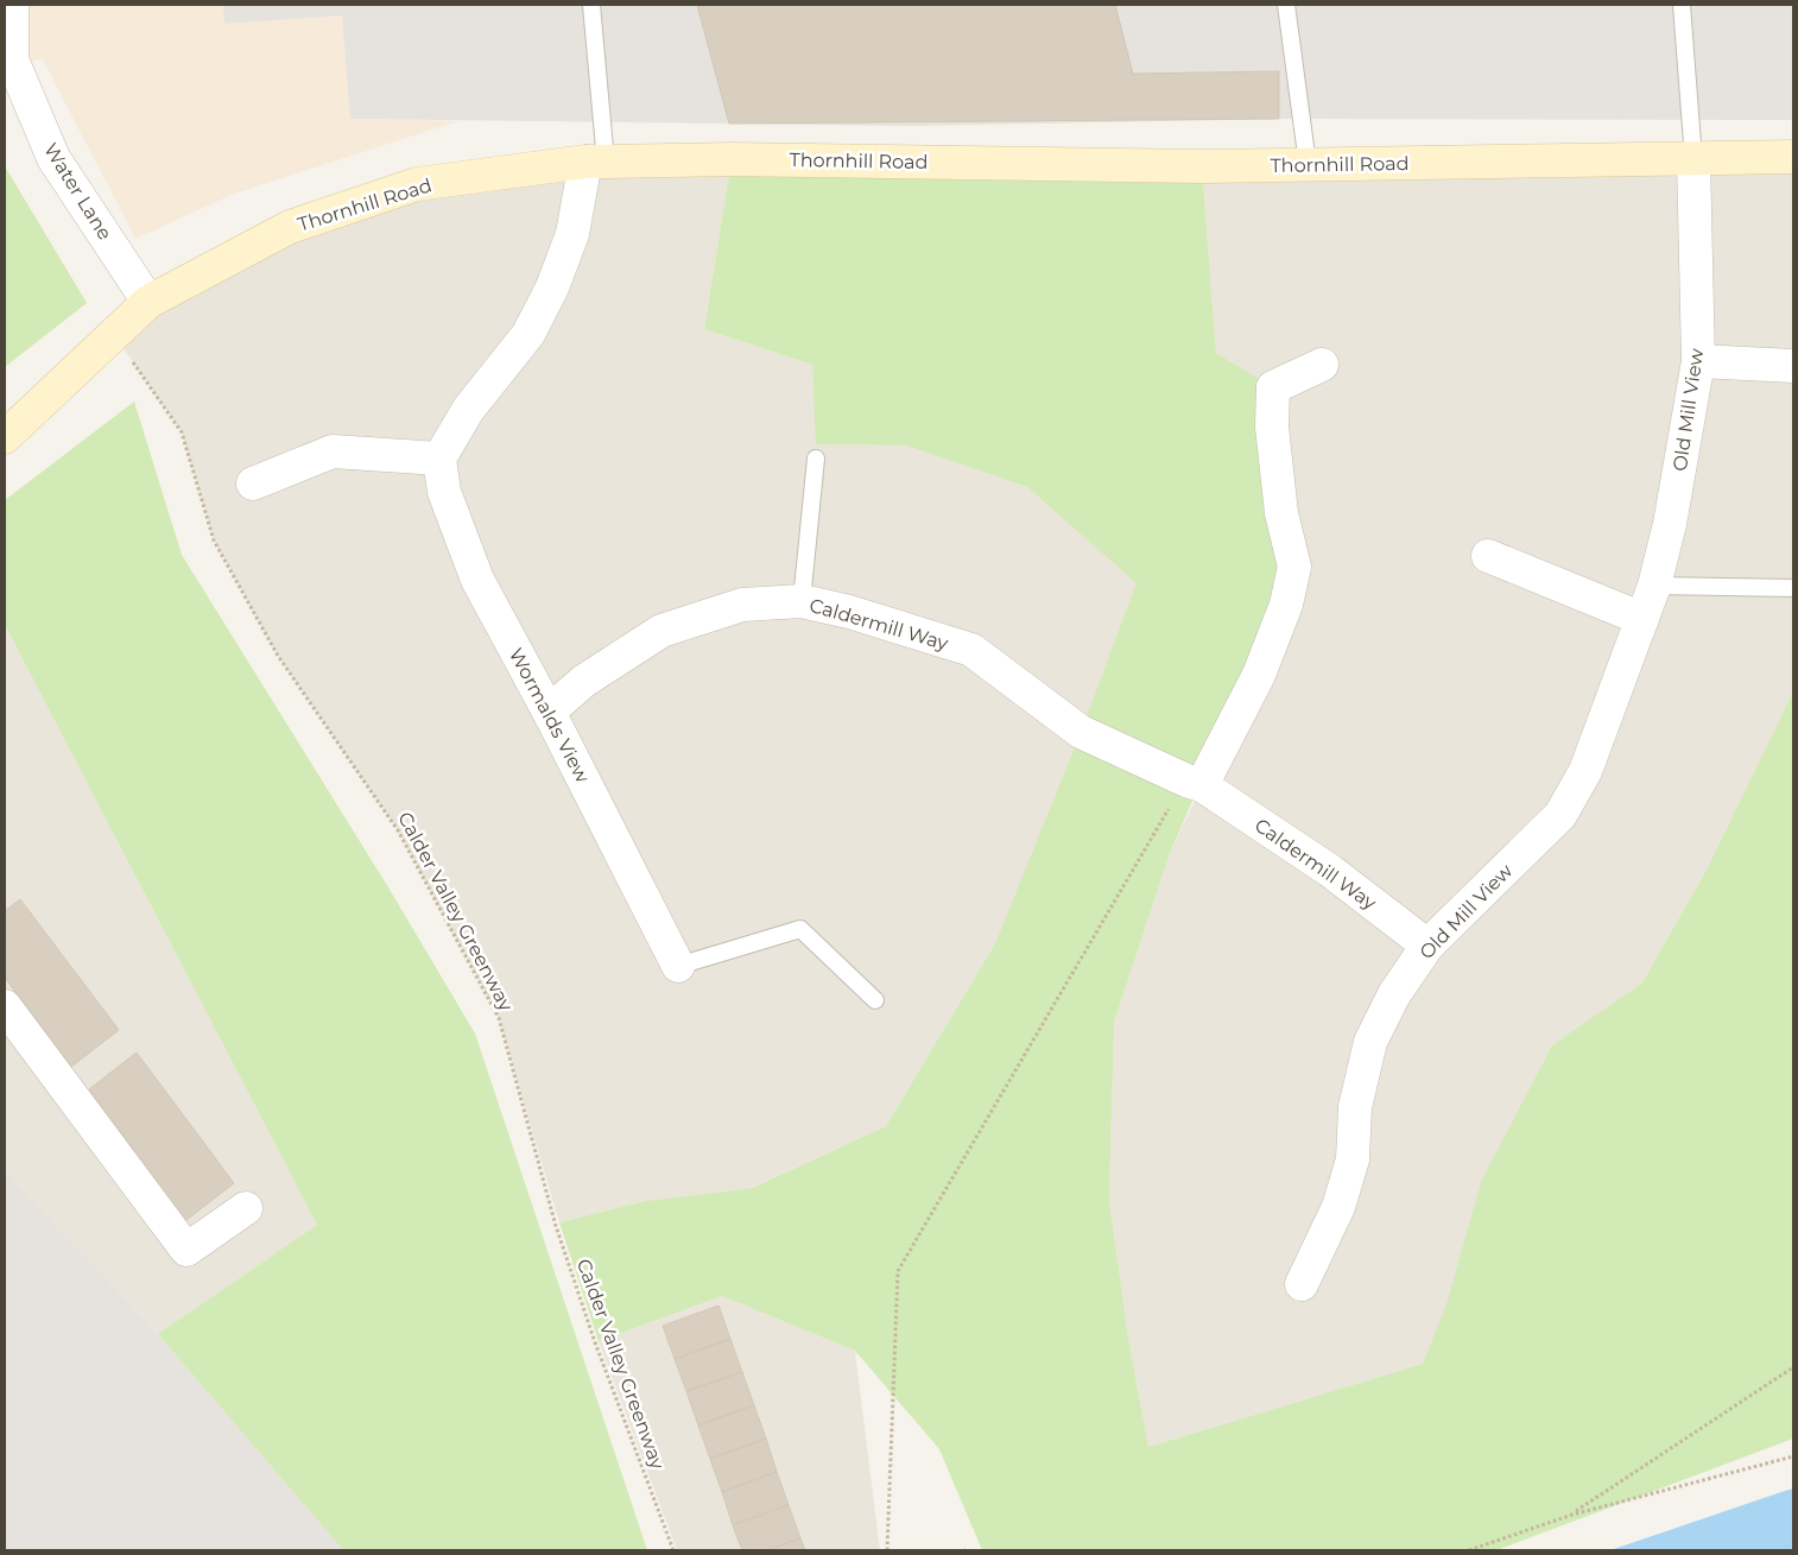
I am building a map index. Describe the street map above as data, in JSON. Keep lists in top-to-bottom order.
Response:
{
  "streets": {
    "main road": ["Thornhill Road"],
    "street": [
      "Water Lane",
      "Old Mill View",
      "Caldermill Way",
      "Wormalds View"
    ],
    "path": ["Calder Valley Greenway"]
  },
  "crossings": [
    ["Thornhill Road", "Water Lane"],
    ["Thornhill Road", "Old Mill View"],
    ["Thornhill Road", "Calder Valley Greenway"],
    ["Old Mill View", "Caldermill Way"],
    ["Caldermill Way", "Wormalds View"]
  ]
}
